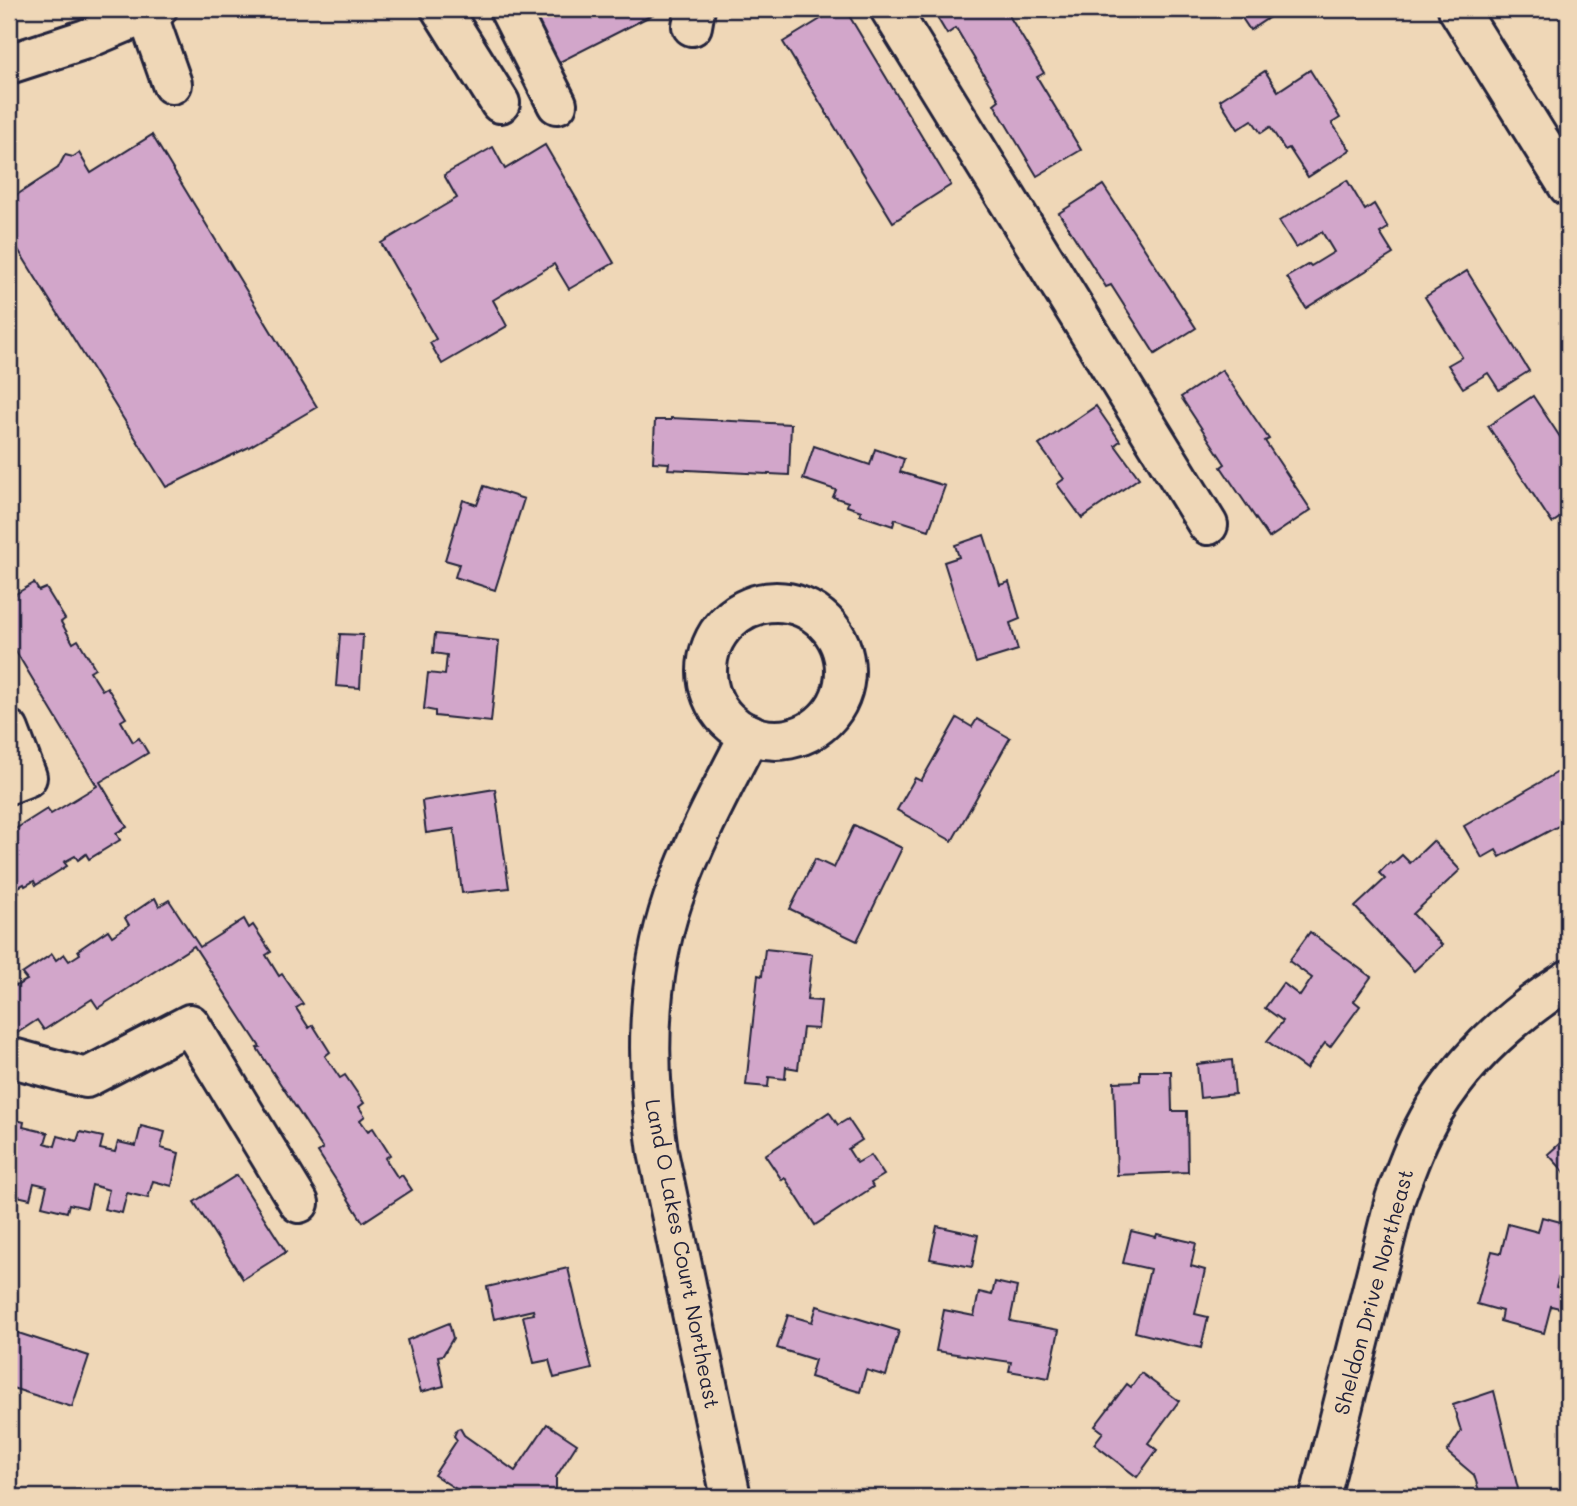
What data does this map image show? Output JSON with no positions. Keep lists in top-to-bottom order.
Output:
{
  "streets": {
    "street": ["Land O Lakes Court Northeast", "Sheldon Drive Northeast"]
  }
}
